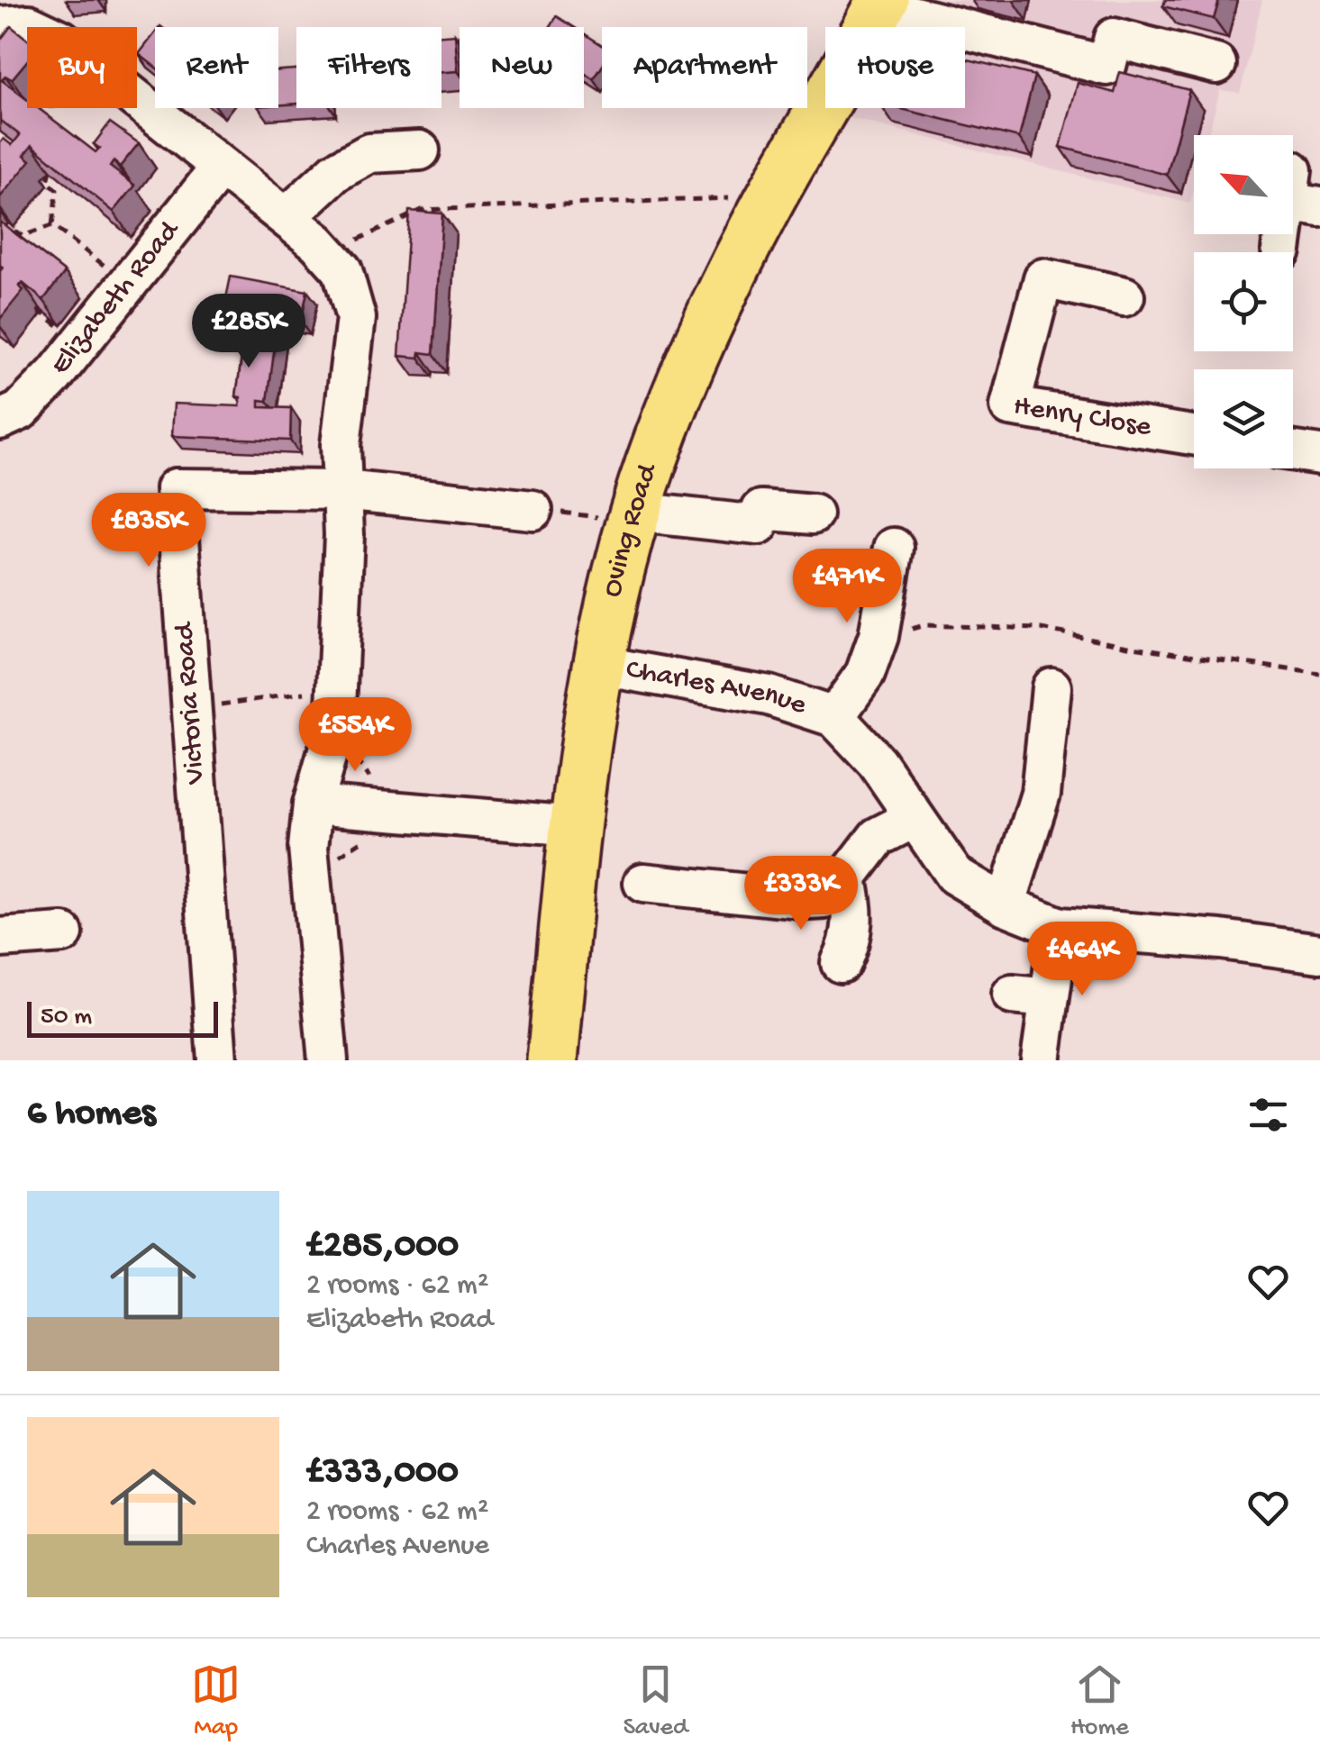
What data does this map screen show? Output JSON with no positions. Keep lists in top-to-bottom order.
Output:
{
  "streets": {
    "main road": ["Oving Road"],
    "street": [
      "Elizabeth Road",
      "Henry Close",
      "Charles Avenue",
      "Victoria Road"
    ]
  },
  "crossings": [
    ["Oving Road", "Charles Avenue"]
  ],
  "scale_bar": "50 m",
  "north": "top left",
  "page": {
    "chip": [
      "Buy",
      "Rent",
      "Filters",
      "New",
      "Apartment",
      "House"
    ],
    "price": [
      "£285K",
      "£835K",
      "£471K",
      "£554K",
      "£333K",
      "£464K"
    ],
    "scale": "50 m",
    "heading": "6 homes",
    "list": [
      {
        "name": "£285,000",
        "note": "2 rooms · 62 m² · Elizabeth Road"
      },
      {
        "name": "£333,000",
        "note": "2 rooms · 62 m² · Charles Avenue"
      }
    ],
    "tabs": ["Map", "Saved", "Home"]
  }
}
